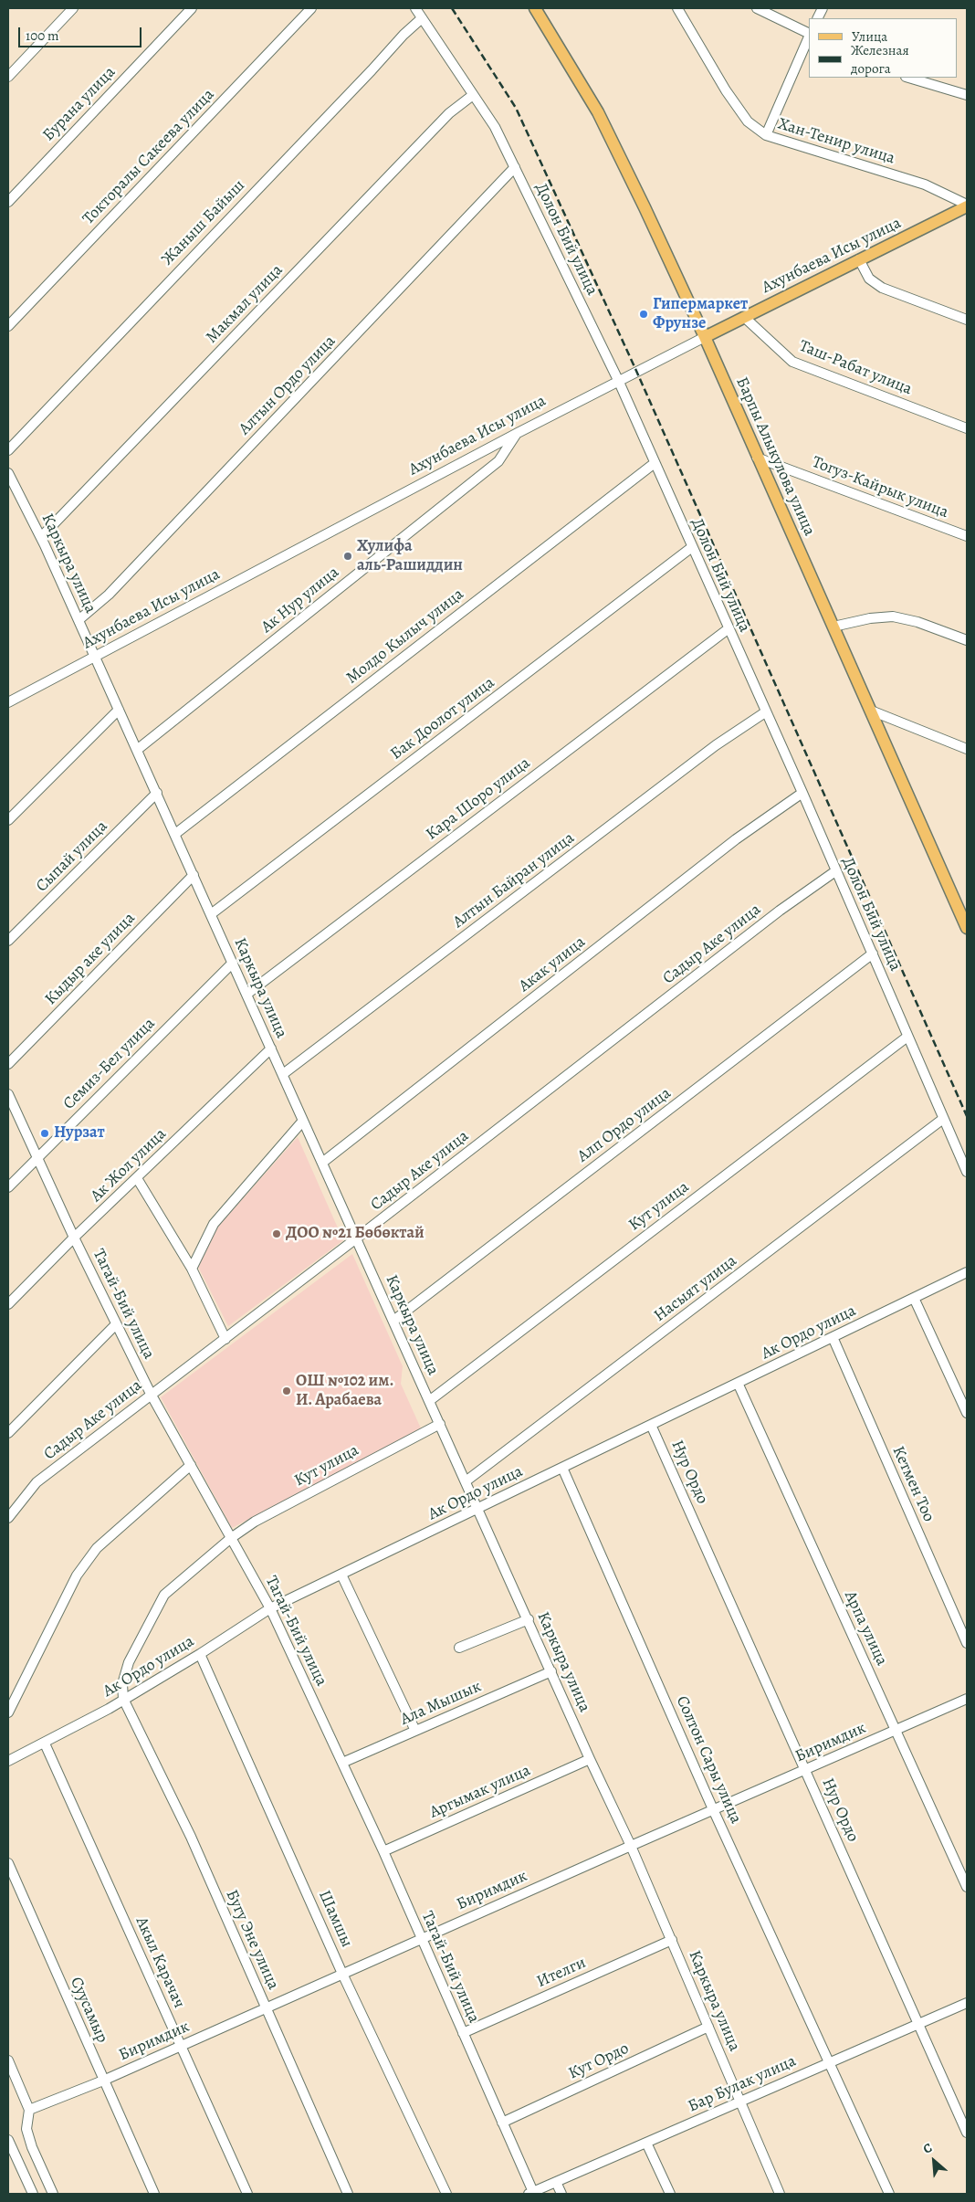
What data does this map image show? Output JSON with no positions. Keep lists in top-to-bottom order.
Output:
{
  "streets": {
    "main road": ["Ахунбаева Исы улица", "Барпы Алыкулова улица"],
    "street": [
      "Бурана улица",
      "Хан-Тенир улица",
      "Токторалы Сакеева улица",
      "Жаныш Байыш",
      "Долон Бий улица",
      "Макмал улица",
      "Таш-Рабат улица",
      "Алтын Ордо улица",
      "Тогуз-Кайрык улица",
      "Каркыра улица",
      "Ак Нур улица",
      "Молдо Кылыч улица",
      "Бак Доолот улица",
      "Кара Шоро улица",
      "Сыпай улица",
      "Алтын Байран улица",
      "Садыр Аке улица",
      "Кыдыр аке улица",
      "Акак улица",
      "Семиз-Бел улица",
      "Алп Ордо улица",
      "Ак Жол улица",
      "Кут улица",
      "Насыят улица",
      "Тагай-Бий улица",
      "Ак Ордо улица",
      "Нур Ордо",
      "Кетмен Тоо",
      "Арпа улица",
      "Ала Мышык",
      "Биримдик",
      "Солтон Сары улица",
      "Аргымак улица",
      "Шамшы",
      "Бугу Эне улица",
      "Акыл Карачач",
      "Ителги",
      "Суусамыр",
      "Кут Ордо",
      "Бар Булак улица"
    ]
  },
  "crossings": [
    ["Хан-Тенир улица", "Ахунбаева Исы улица"],
    ["Жаныш Байыш", "Долон Бий улица"],
    ["Долон Бий улица", "Ахунбаева Исы улица"],
    ["Долон Бий улица", "Макмал улица"],
    ["Долон Бий улица", "Алтын Ордо улица"],
    ["Долон Бий улица", "Молдо Кылыч улица"],
    ["Долон Бий улица", "Бак Доолот улица"],
    ["Долон Бий улица", "Кара Шоро улица"],
    ["Долон Бий улица", "Алтын Байран улица"],
    ["Долон Бий улица", "Садыр Аке улица"],
    ["Долон Бий улица", "Акак улица"],
    ["Долон Бий улица", "Алп Ордо улица"],
    ["Долон Бий улица", "Кут улица"],
    ["Долон Бий улица", "Насыят улица"],
    ["Ахунбаева Исы улица", "Таш-Рабат улица"],
    ["Ахунбаева Исы улица", "Барпы Алыкулова улица"],
    ["Ахунбаева Исы улица", "Каркыра улица"],
    ["Ахунбаева Исы улица", "Ак Нур улица"],
    ["Макмал улица", "Каркыра улица"],
    ["Алтын Ордо улица", "Каркыра улица"],
    ["Барпы Алыкулова улица", "Тогуз-Кайрык улица"],
    ["Каркыра улица", "Ак Нур улица"],
    ["Каркыра улица", "Молдо Кылыч улица"],
    ["Каркыра улица", "Бак Доолот улица"],
    ["Каркыра улица", "Кара Шоро улица"],
    ["Каркыра улица", "Сыпай улица"],
    ["Каркыра улица", "Алтын Байран улица"],
    ["Каркыра улица", "Садыр Аке улица"],
    ["Каркыра улица", "Кыдыр аке улица"],
    ["Каркыра улица", "Акак улица"],
    ["Каркыра улица", "Семиз-Бел улица"],
    ["Каркыра улица", "Алп Ордо улица"],
    ["Каркыра улица", "Ак Жол улица"],
    ["Каркыра улица", "Кут улица"],
    ["Каркыра улица", "Насыят улица"],
    ["Каркыра улица", "Ак Ордо улица"],
    ["Каркыра улица", "Ала Мышык"],
    ["Каркыра улица", "Биримдик"],
    ["Каркыра улица", "Аргымак улица"],
    ["Каркыра улица", "Ителги"],
    ["Каркыра улица", "Кут Ордо"],
    ["Каркыра улица", "Бар Булак улица"],
    ["Садыр Аке улица", "Тагай-Бий улица"],
    ["Семиз-Бел улица", "Тагай-Бий улица"],
    ["Ак Жол улица", "Тагай-Бий улица"],
    ["Кут улица", "Тагай-Бий улица"],
    ["Кут улица", "Ак Ордо улица"],
    ["Кут улица", "Бугу Эне улица"],
    ["Тагай-Бий улица", "Ак Ордо улица"],
    ["Тагай-Бий улица", "Ала Мышык"],
    ["Тагай-Бий улица", "Биримдик"],
    ["Тагай-Бий улица", "Аргымак улица"],
    ["Тагай-Бий улица", "Ителги"],
    ["Тагай-Бий улица", "Кут Ордо"],
    ["Тагай-Бий улица", "Бар Булак улица"],
    ["Ак Ордо улица", "Нур Ордо"],
    ["Ак Ордо улица", "Кетмен Тоо"],
    ["Ак Ордо улица", "Арпа улица"],
    ["Ак Ордо улица", "Солтон Сары улица"],
    ["Ак Ордо улица", "Шамшы"],
    ["Ак Ордо улица", "Бугу Эне улица"],
    ["Ак Ордо улица", "Акыл Карачач"],
    ["Нур Ордо", "Биримдик"],
    ["Нур Ордо", "Бар Булак улица"],
    ["Арпа улица", "Биримдик"],
    ["Биримдик", "Солтон Сары улица"],
    ["Биримдик", "Шамшы"],
    ["Биримдик", "Бугу Эне улица"],
    ["Биримдик", "Акыл Карачач"],
    ["Биримдик", "Суусамыр"],
    ["Солтон Сары улица", "Бар Булак улица"]
  ],
  "places": [
    "Гипермаркет Фрунзе",
    "Хулифа аль-Рашиддин",
    "Нурзат",
    "ДОО №21 Бөбөктай",
    "ОШ №102 им. И. Арабаева"
  ],
  "legend": ["Улица", "Железная дорога"],
  "scale_bar": "100 m",
  "north": "top left"
}
